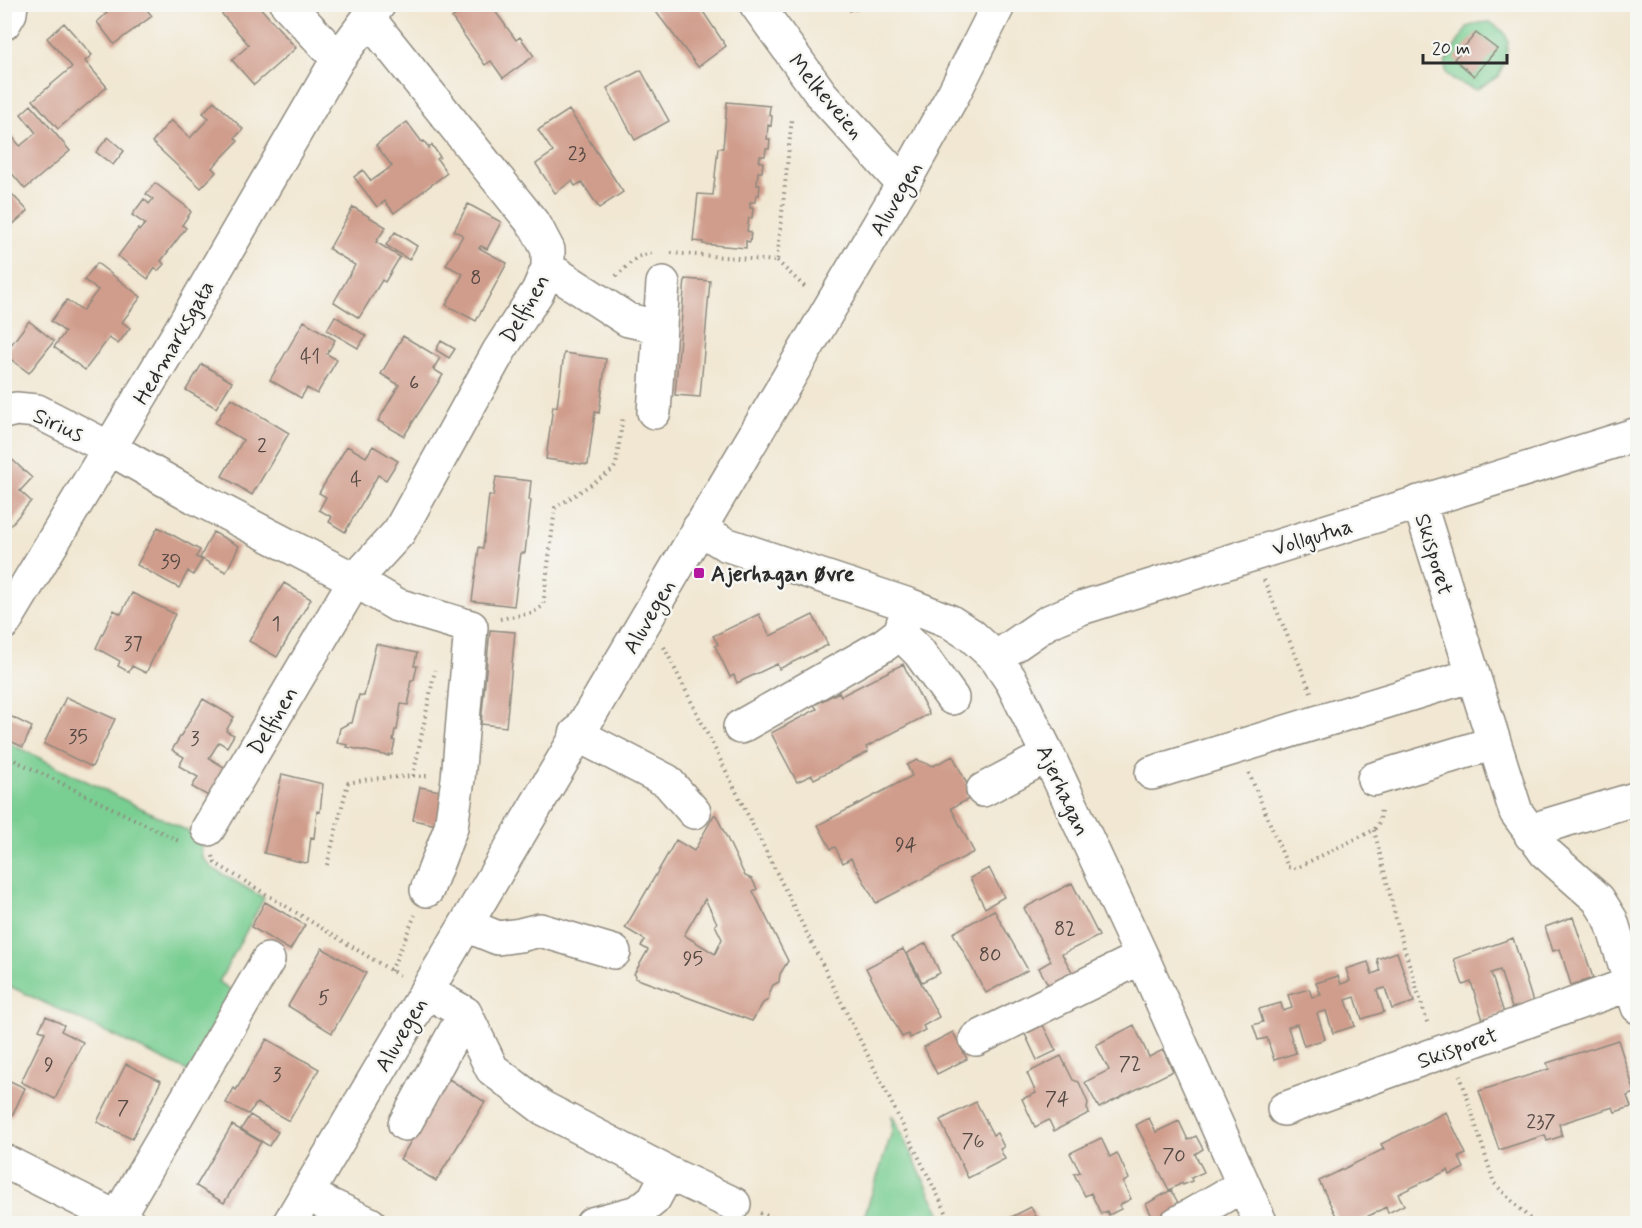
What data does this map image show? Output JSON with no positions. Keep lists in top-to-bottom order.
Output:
{
  "streets": {
    "street": [
      "Melkeveien",
      "Aluvegen",
      "Delfinen",
      "Hedmarksgata",
      "Sirius",
      "Vollgutua",
      "Skisporet",
      "Ajerhagan"
    ]
  },
  "crossings": [
    ["Melkeveien", "Aluvegen"],
    ["Aluvegen", "Ajerhagan"],
    ["Delfinen", "Hedmarksgata"],
    ["Hedmarksgata", "Sirius"],
    ["Vollgutua", "Skisporet"],
    ["Vollgutua", "Ajerhagan"]
  ],
  "places": {
    "transit": ["Ajerhagan øvre"]
  },
  "house_numbers": [
    "23",
    "8",
    "41",
    "6",
    "2",
    "4",
    "39",
    "1",
    "37",
    "35",
    "3",
    "94",
    "82",
    "80",
    "95",
    "5",
    "72",
    "9",
    "3",
    "74",
    "7",
    "237",
    "76",
    "70"
  ],
  "scale_bar": "20 m"
}
